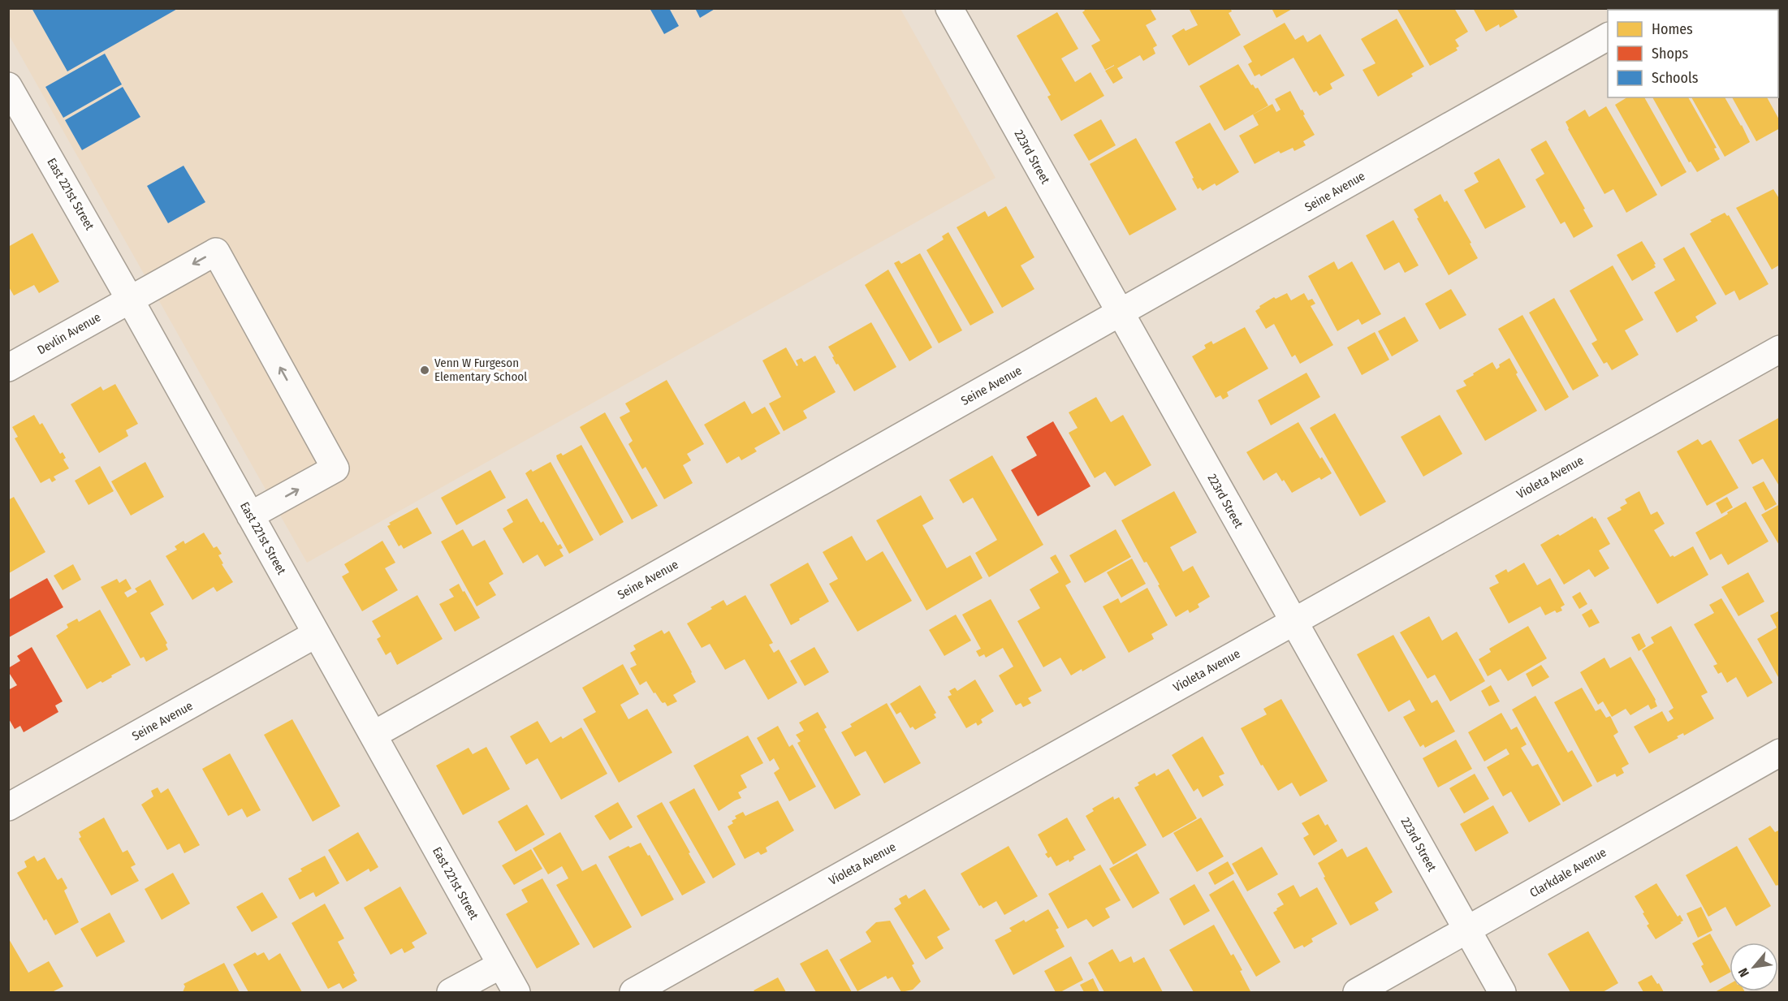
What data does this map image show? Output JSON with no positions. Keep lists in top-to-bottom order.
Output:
{
  "streets": {
    "street": [
      "223rd Street",
      "Seine Avenue",
      "East 221st Street",
      "Devlin Avenue",
      "Violeta Avenue",
      "Clarkdale Avenue"
    ]
  },
  "crossings": [
    ["223rd Street", "Seine Avenue"],
    ["223rd Street", "Violeta Avenue"],
    ["223rd Street", "Clarkdale Avenue"],
    ["Seine Avenue", "East 221st Street"],
    ["East 221st Street", "Devlin Avenue"]
  ],
  "places": ["Venn W Furgeson Elementary School"],
  "legend": ["Homes", "Shops", "Schools"],
  "north": "bottom left"
}
